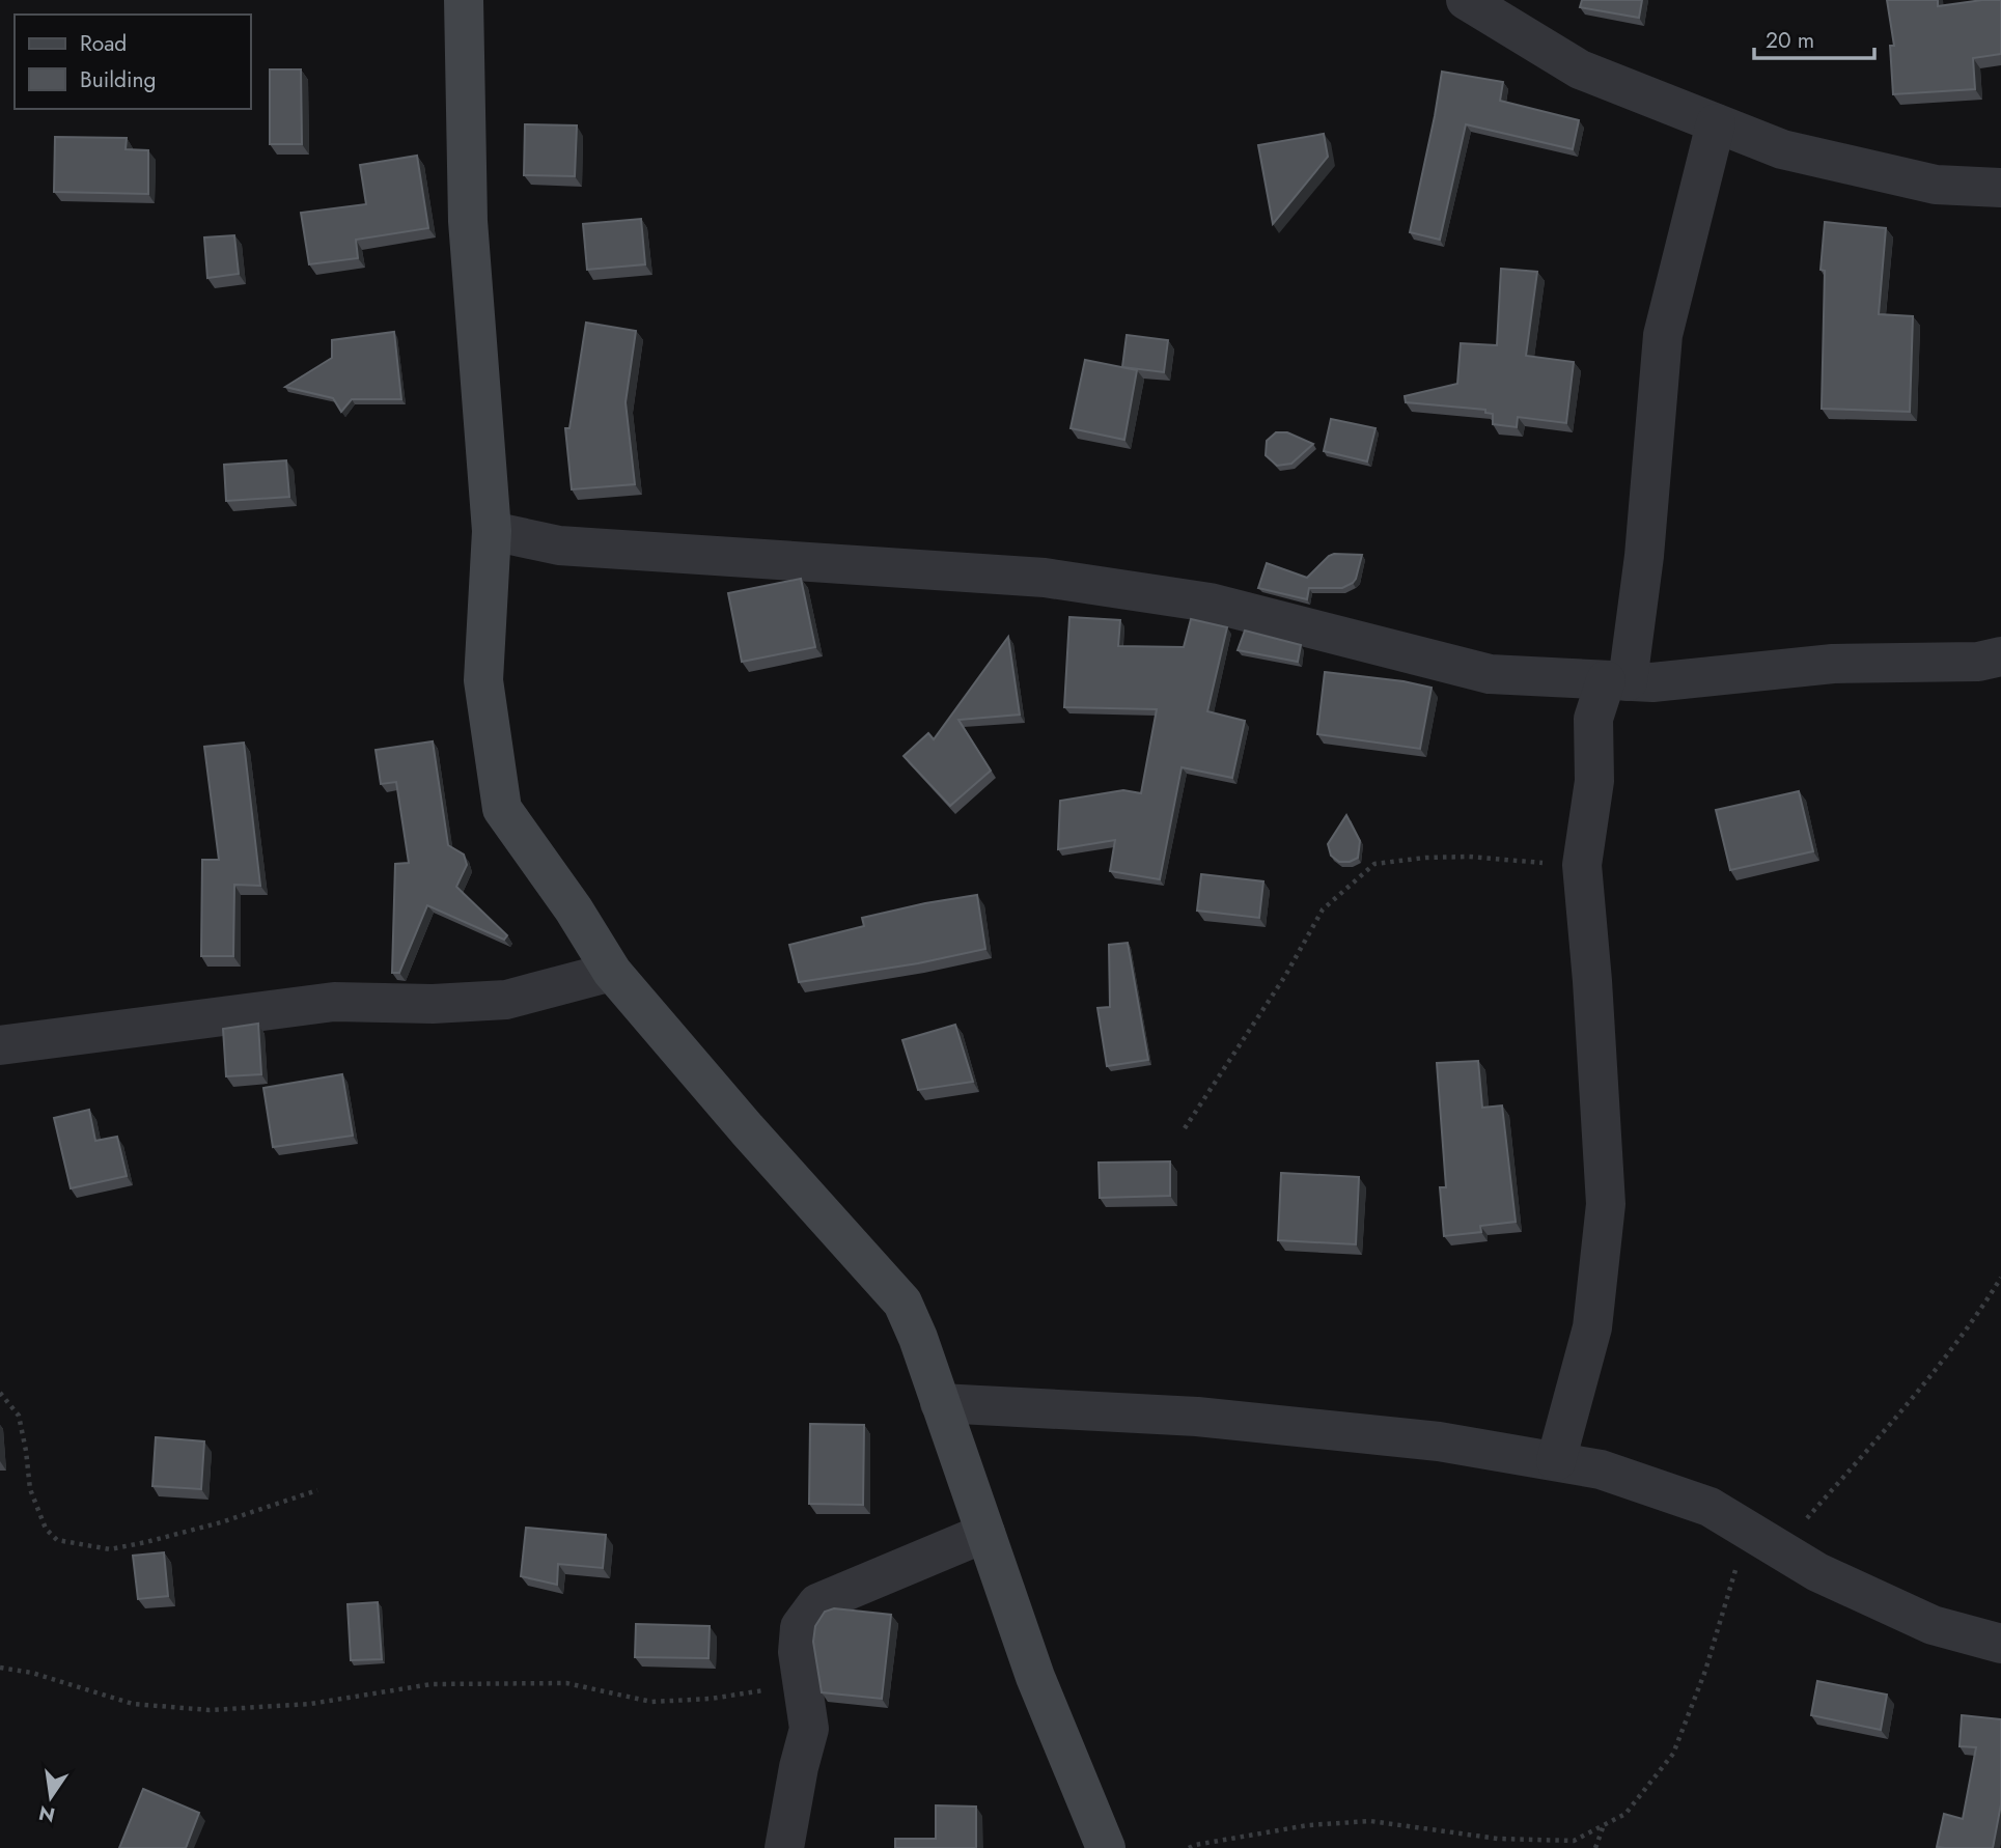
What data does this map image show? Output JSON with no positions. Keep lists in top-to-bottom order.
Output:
{
  "legend": ["Road", "Building"],
  "scale_bar": "20 m",
  "north": "bottom"
}
